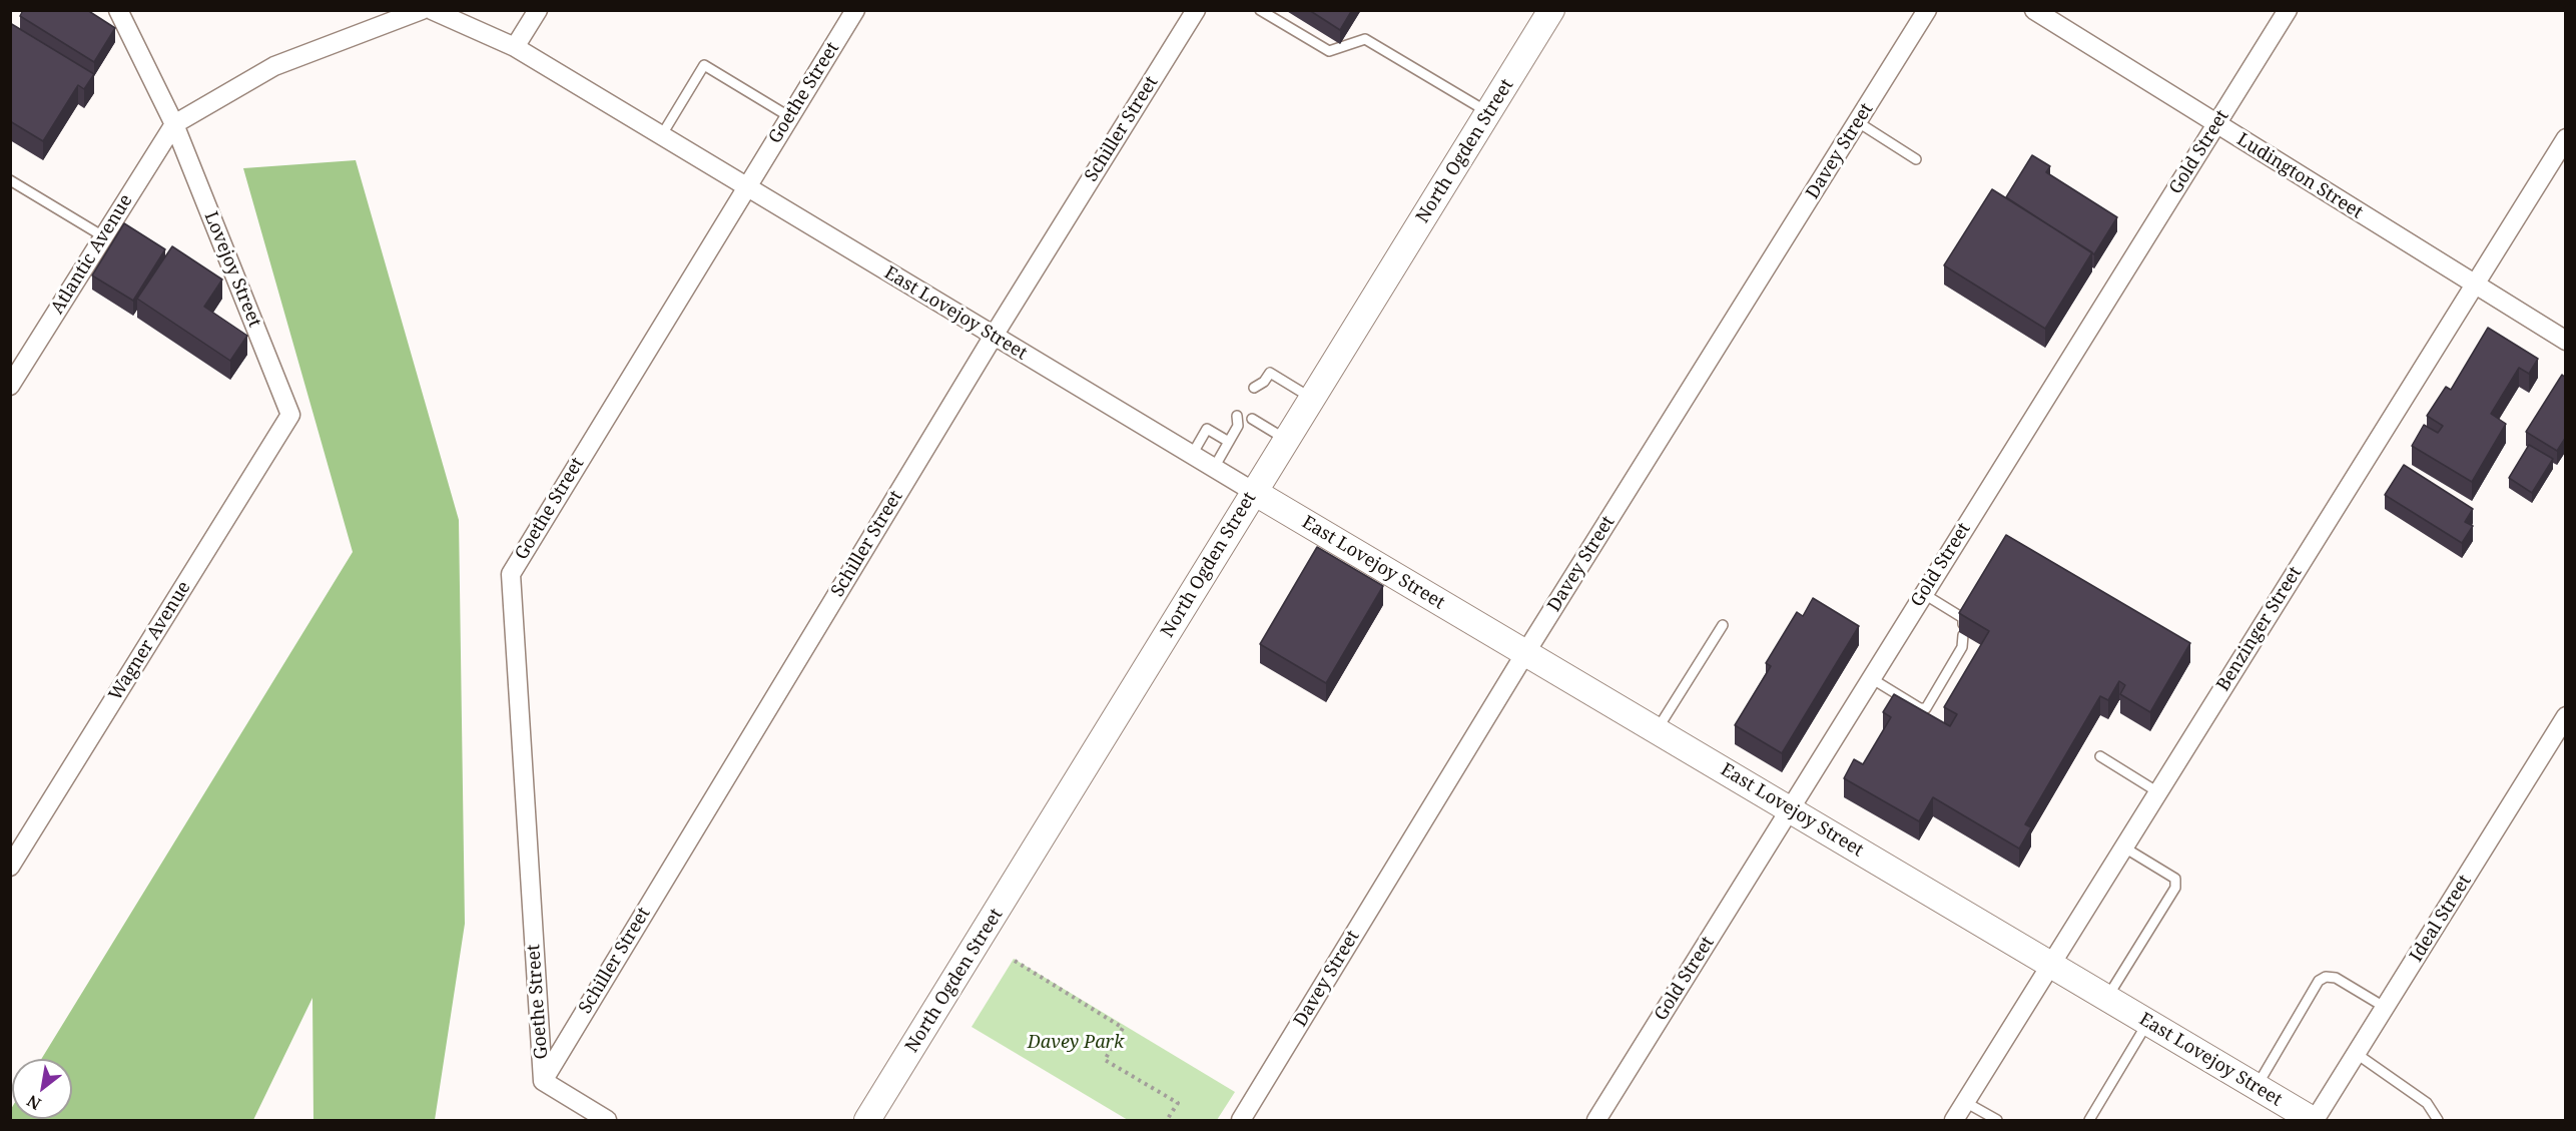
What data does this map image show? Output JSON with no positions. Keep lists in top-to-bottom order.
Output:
{
  "streets": {
    "street": [
      "Goethe Street",
      "Schiller Street",
      "North Ogden Street",
      "Davey Street",
      "Gold Street",
      "Ludington Street",
      "Atlantic Avenue",
      "Lovejoy Street",
      "East Lovejoy Street",
      "Benzinger Street",
      "Wagner Avenue",
      "Ideal Street"
    ]
  },
  "crossings": [
    ["Goethe Street", "Schiller Street"],
    ["Goethe Street", "East Lovejoy Street"],
    ["Schiller Street", "East Lovejoy Street"],
    ["North Ogden Street", "East Lovejoy Street"],
    ["Davey Street", "East Lovejoy Street"],
    ["Gold Street", "Ludington Street"],
    ["Gold Street", "East Lovejoy Street"],
    ["Ludington Street", "Benzinger Street"],
    ["Atlantic Avenue", "Lovejoy Street"],
    ["Lovejoy Street", "Wagner Avenue"],
    ["East Lovejoy Street", "Benzinger Street"],
    ["East Lovejoy Street", "Ideal Street"]
  ],
  "parks": ["Davey Park"],
  "north": "bottom left"
}
